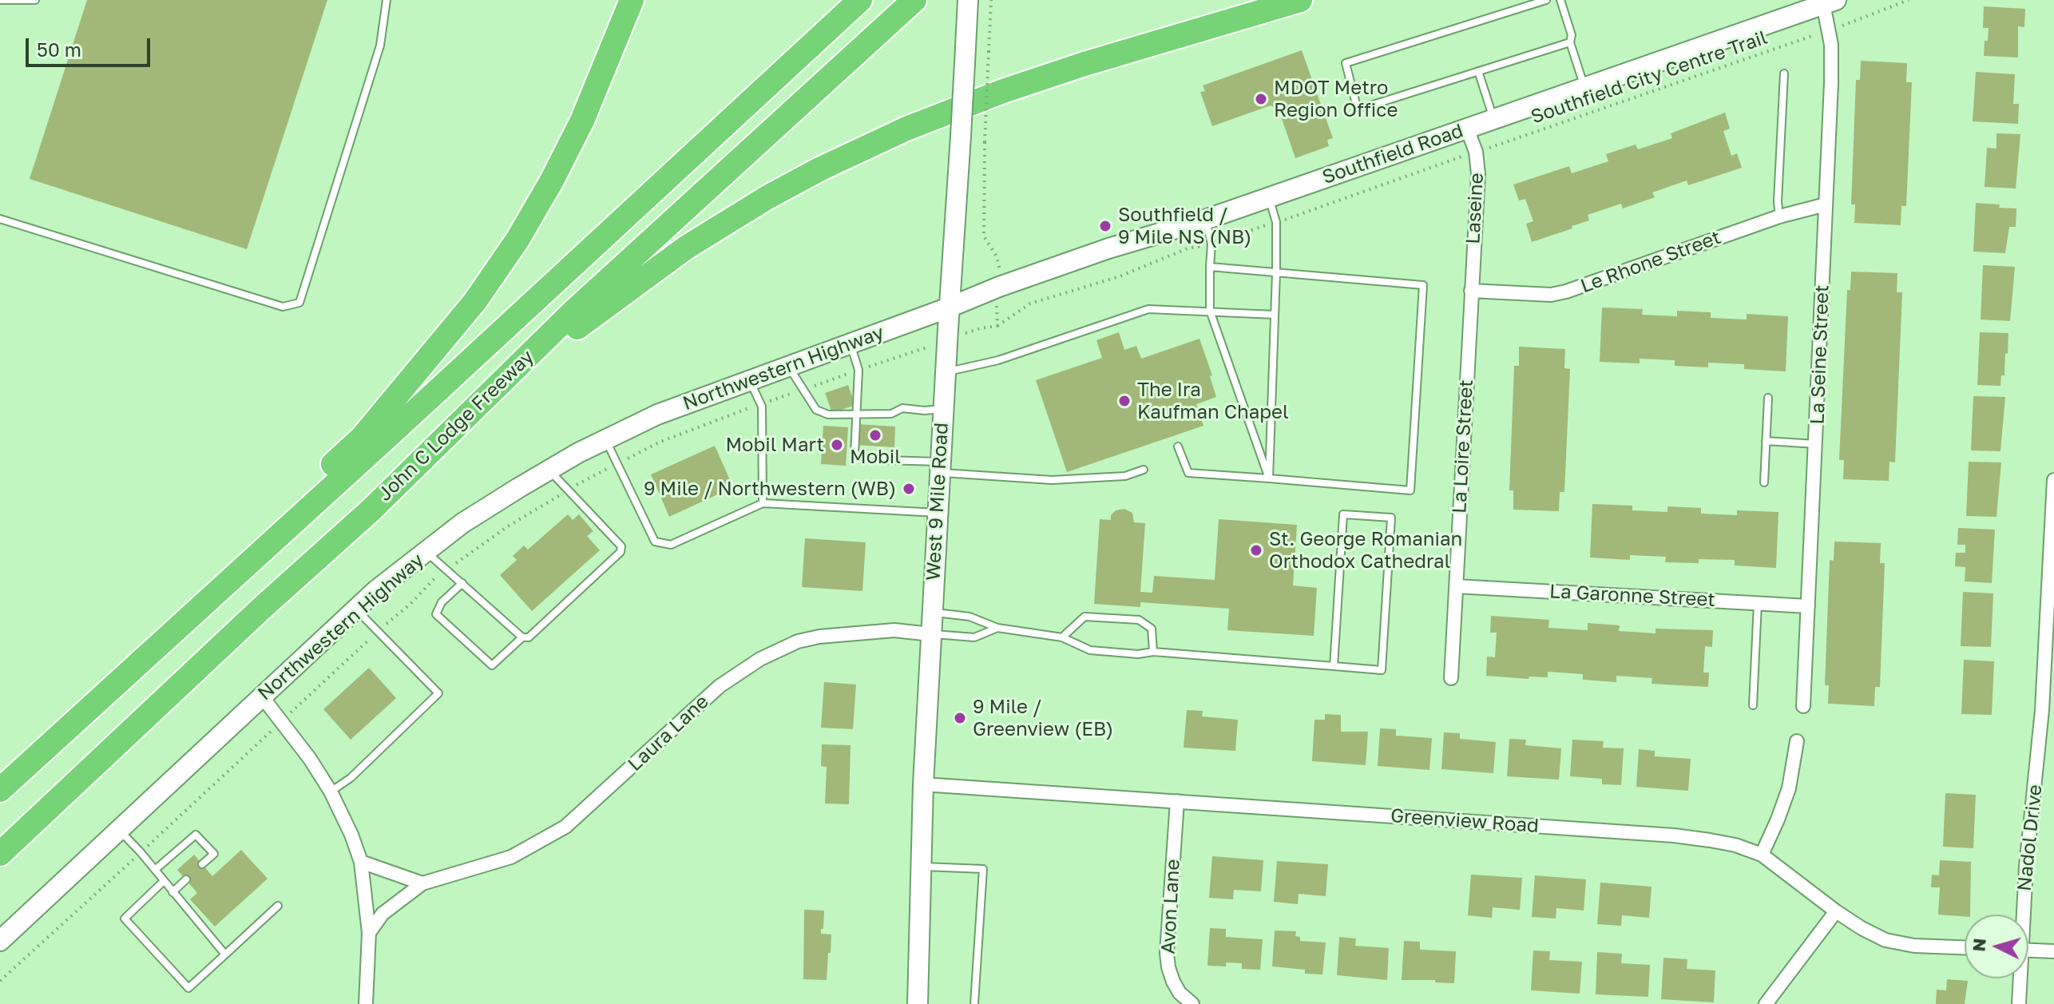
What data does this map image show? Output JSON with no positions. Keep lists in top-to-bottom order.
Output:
{
  "streets": {
    "highway": ["John C Lodge Freeway"],
    "main road": ["Southfield Road", "Northwestern Highway", "West 9 Mile Road"],
    "street": [
      "Laseine",
      "Le Rhone Street",
      "La Seine Street",
      "La Loire Street",
      "La Garonne Street",
      "Laura Lane",
      "Greenview Road",
      "Nadol Drive",
      "Avon Lane"
    ],
    "path": ["Southfield City Centre Trail"]
  },
  "crossings": [
    ["Southfield Road", "Laseine"],
    ["Southfield Road", "La Seine Street"],
    ["Southfield Road", "Northwestern Highway"],
    ["Southfield Road", "West 9 Mile Road"],
    ["Laseine", "Le Rhone Street"],
    ["Laseine", "La Loire Street"],
    ["Le Rhone Street", "La Seine Street"],
    ["Le Rhone Street", "La Loire Street"],
    ["La Seine Street", "La Garonne Street"],
    ["Northwestern Highway", "West 9 Mile Road"],
    ["La Loire Street", "La Garonne Street"],
    ["West 9 Mile Road", "Laura Lane"],
    ["West 9 Mile Road", "Greenview Road"],
    ["Greenview Road", "Avon Lane"]
  ],
  "places": [
    "MDOT Metro Region Office",
    "Southfield / 9 Mile NS (NB)",
    "The Ira Kaufman Chapel",
    "Mobil",
    "Mobil Mart",
    "9 Mile / Northwestern (WB)",
    "St. George Romanian Orthodox Cathedral",
    "9 Mile / Greenview (EB)"
  ],
  "scale_bar": "50 m",
  "north": "left"
}
